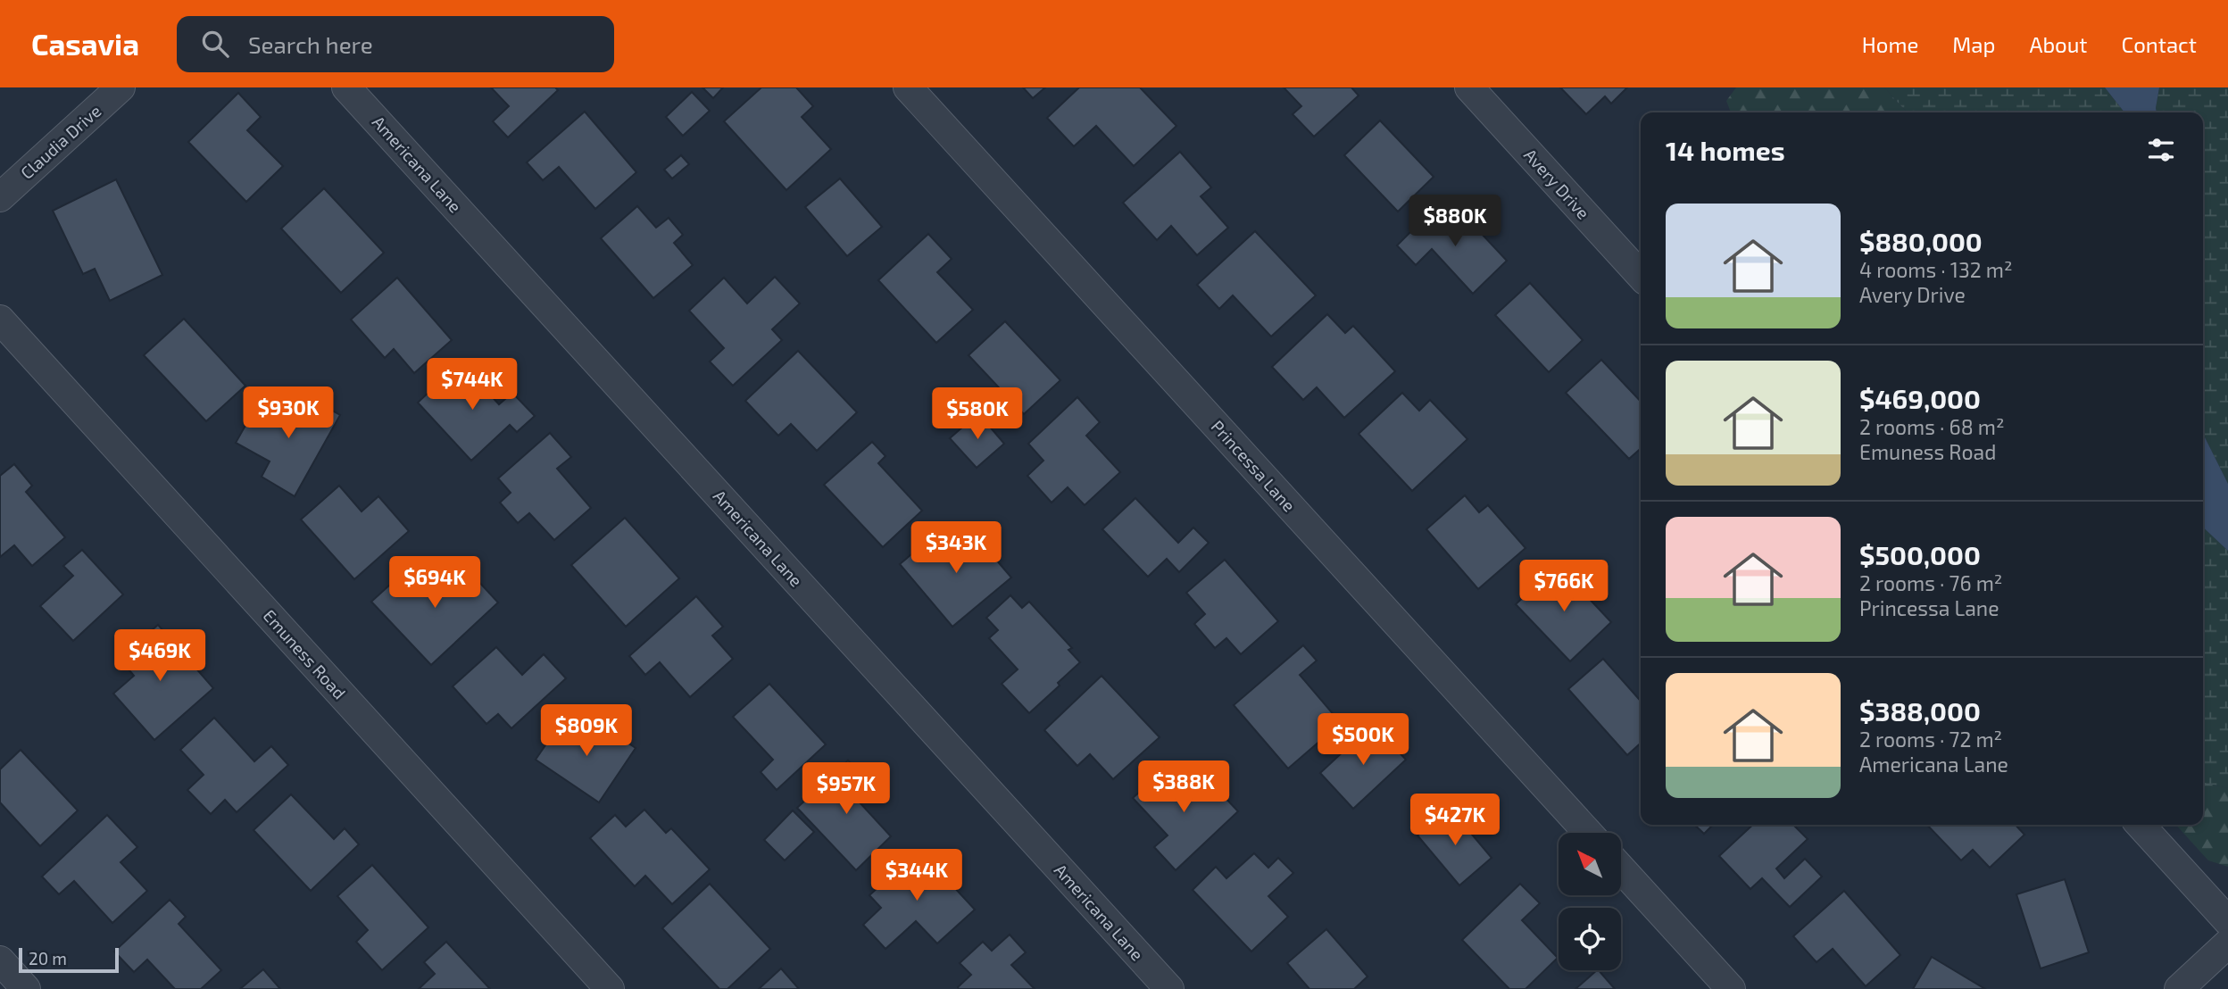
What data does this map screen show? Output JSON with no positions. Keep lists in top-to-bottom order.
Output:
{
  "streets": {
    "street": [
      "Claudia Drive",
      "Americana Lane",
      "Avery Drive",
      "Princessa Lane",
      "Emuness Road"
    ]
  },
  "scale_bar": "20 m",
  "north": "top left",
  "page": {
    "header": "Casavia",
    "search": "Search here",
    "nav": [
      "Home",
      "Map",
      "About",
      "Contact"
    ],
    "heading": "14 homes",
    "list": [
      {
        "name": "$880,000",
        "note": "4 rooms · 132 m² · Avery Drive"
      },
      {
        "name": "$469,000",
        "note": "2 rooms · 68 m² · Emuness Road"
      },
      {
        "name": "$500,000",
        "note": "2 rooms · 76 m² · Princessa Lane"
      },
      {
        "name": "$388,000",
        "note": "2 rooms · 72 m² · Americana Lane"
      }
    ],
    "price": [
      "$880K",
      "$744K",
      "$930K",
      "$580K",
      "$343K",
      "$694K",
      "$766K",
      "$469K",
      "$809K",
      "$500K",
      "$388K",
      "$957K",
      "$427K",
      "$344K"
    ],
    "scale": "20 m"
  }
}
